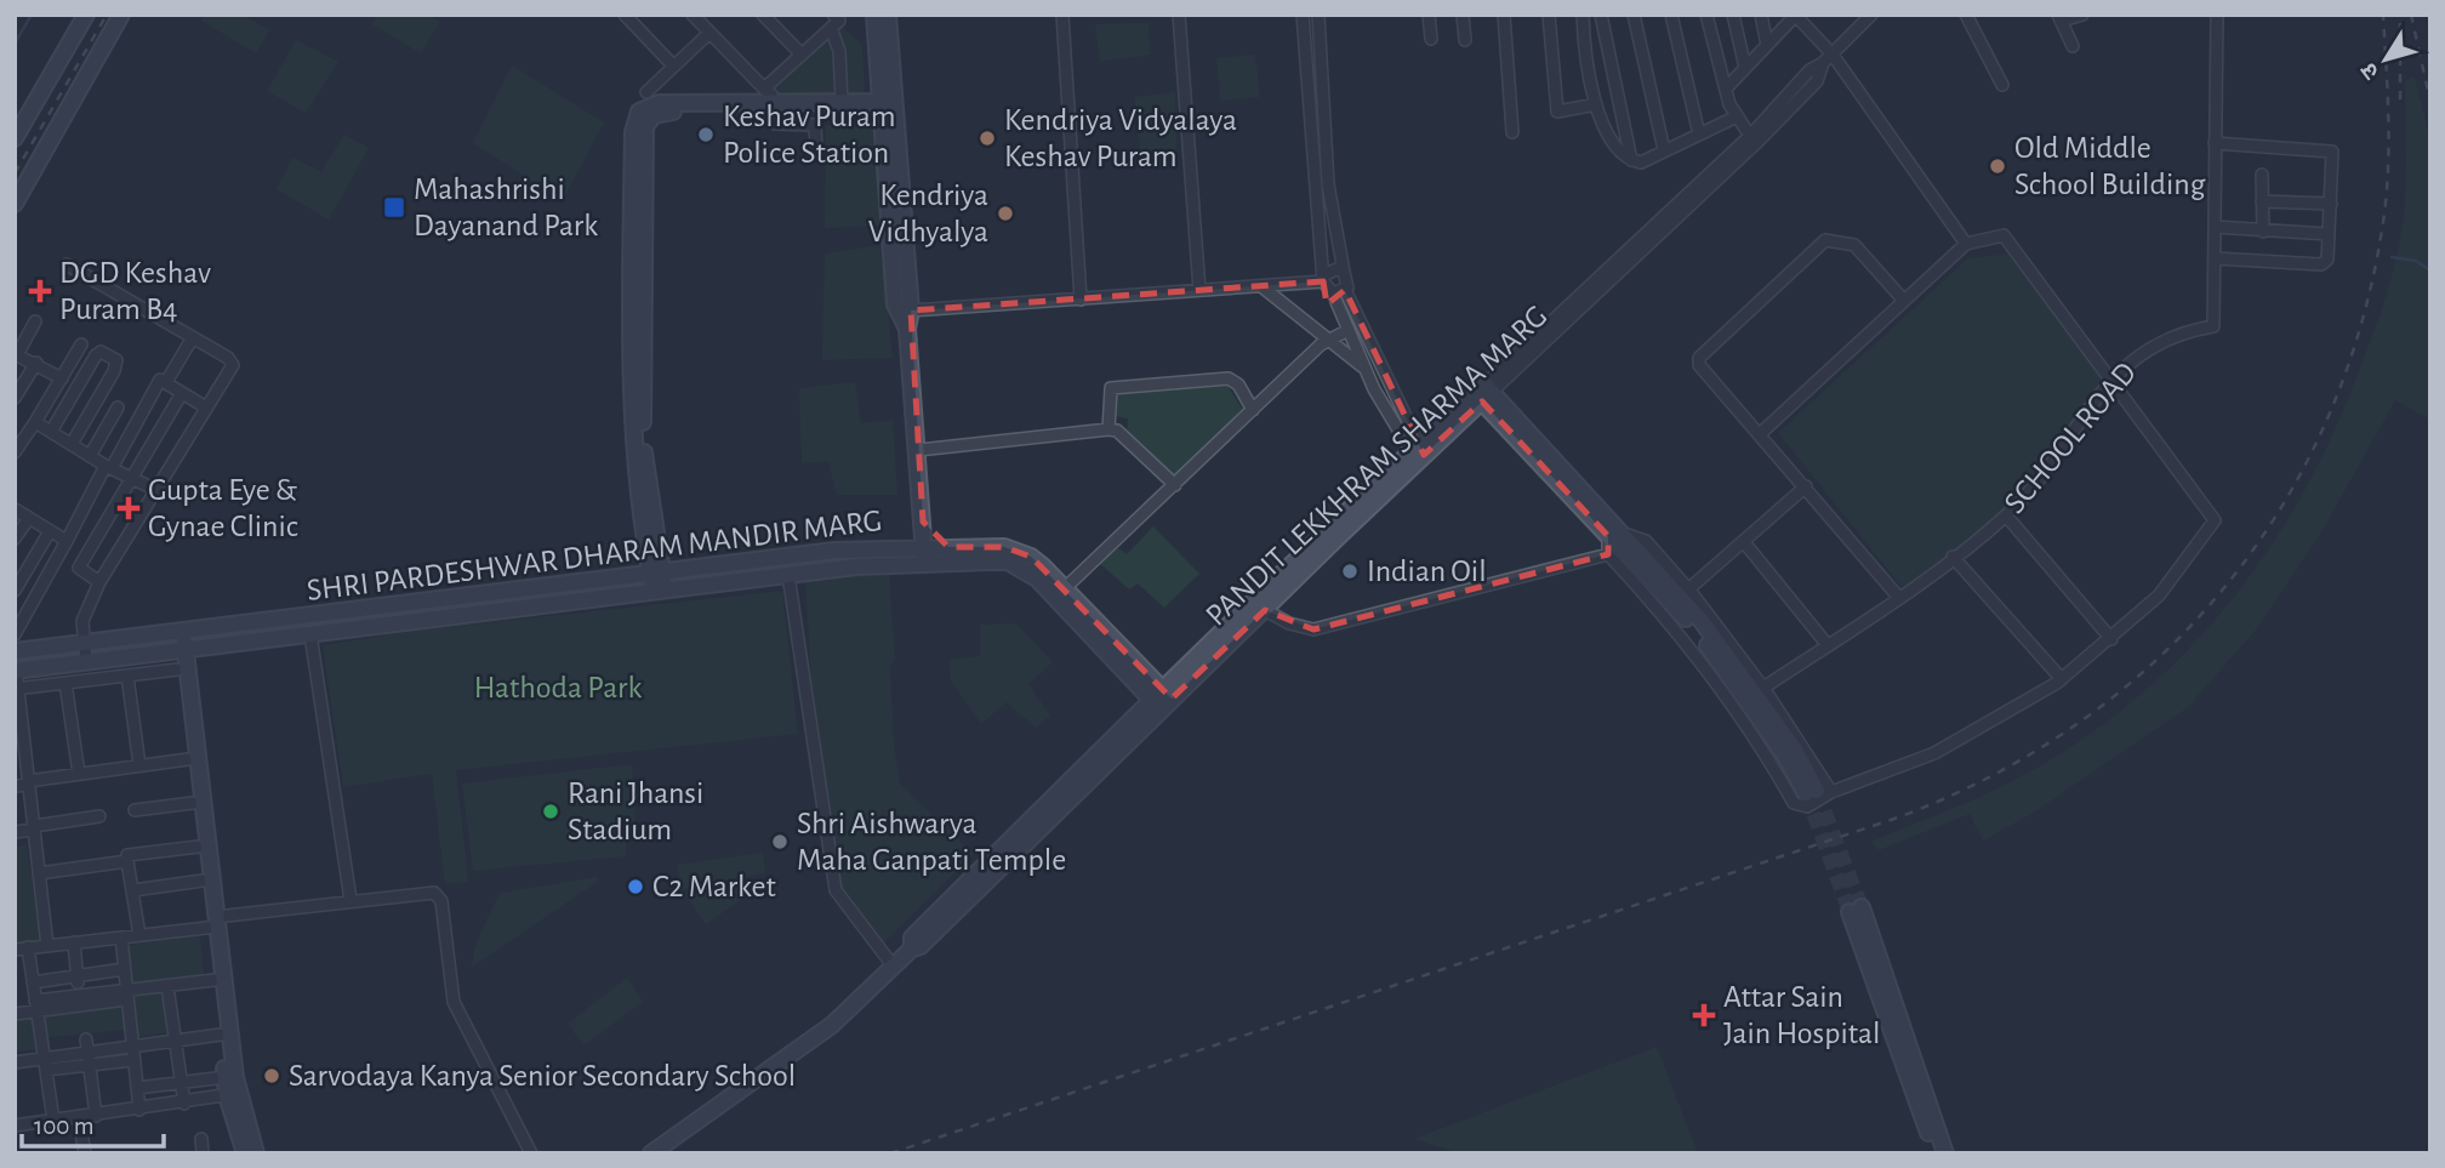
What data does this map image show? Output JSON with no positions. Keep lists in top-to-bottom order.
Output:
{
  "streets": {
    "main road": ["PANDIT LEKKHRAM SHARMA MARG", "SHRI PARDESHWAR DHARAM MANDIR MARG"],
    "street": ["SCHOOL ROAD"]
  },
  "crossings": [
    ["PANDIT LEKKHRAM SHARMA MARG", "SHRI PARDESHWAR DHARAM MANDIR MARG"]
  ],
  "parks": ["Hathoda Park"],
  "places": {
    "other": [
      "Keshav Puram Police Station",
      "Kendriya Vidyalaya Keshav Puram",
      "Old Middle School Building",
      "Kendriya Vidhyalya",
      "Indian Oil",
      "Rani Jhansi Stadium",
      "Shri Aishwarya Maha Ganpati Temple",
      "C2 Market",
      "Sarvodaya Kanya Senior Secondary School"
    ],
    "transit": ["Mahashrishi Dayanand Park"],
    "health": ["DGD Keshav Puram B4", "Gupta Eye & Gynae Clinic", "Attar Sain Jain Hospital"]
  },
  "scale_bar": "100 m",
  "north": "bottom left"
}
